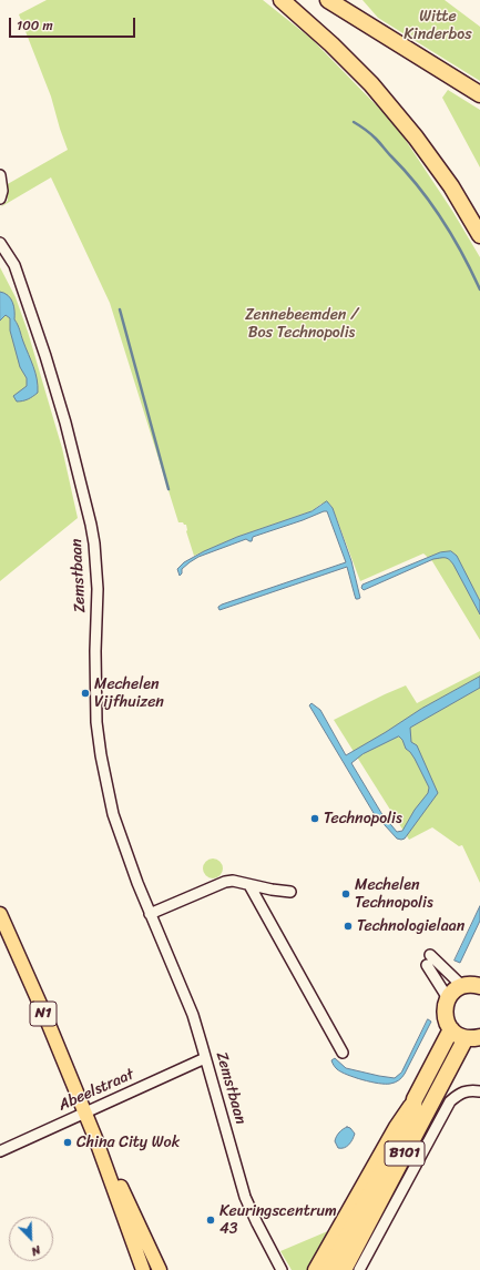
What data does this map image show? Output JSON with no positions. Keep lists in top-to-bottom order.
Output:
{
  "streets": {
    "highway": ["B101"],
    "main road": ["N1"],
    "street": ["Zemstbaan", "Abeelstraat"]
  },
  "crossings": [
    ["Zemstbaan", "Abeelstraat"],
    ["N1", "Abeelstraat"]
  ],
  "parks": ["Witte Kinderbos", "Zennebeemden / Bos Technopolis"],
  "places": [
    "Mechelen Vijfhuizen",
    "Technopolis",
    "Mechelen Technopolis",
    "Technologielaan",
    "China City Wok",
    "Keuringscentrum 43"
  ],
  "scale_bar": "100 m",
  "north": "bottom right"
}
